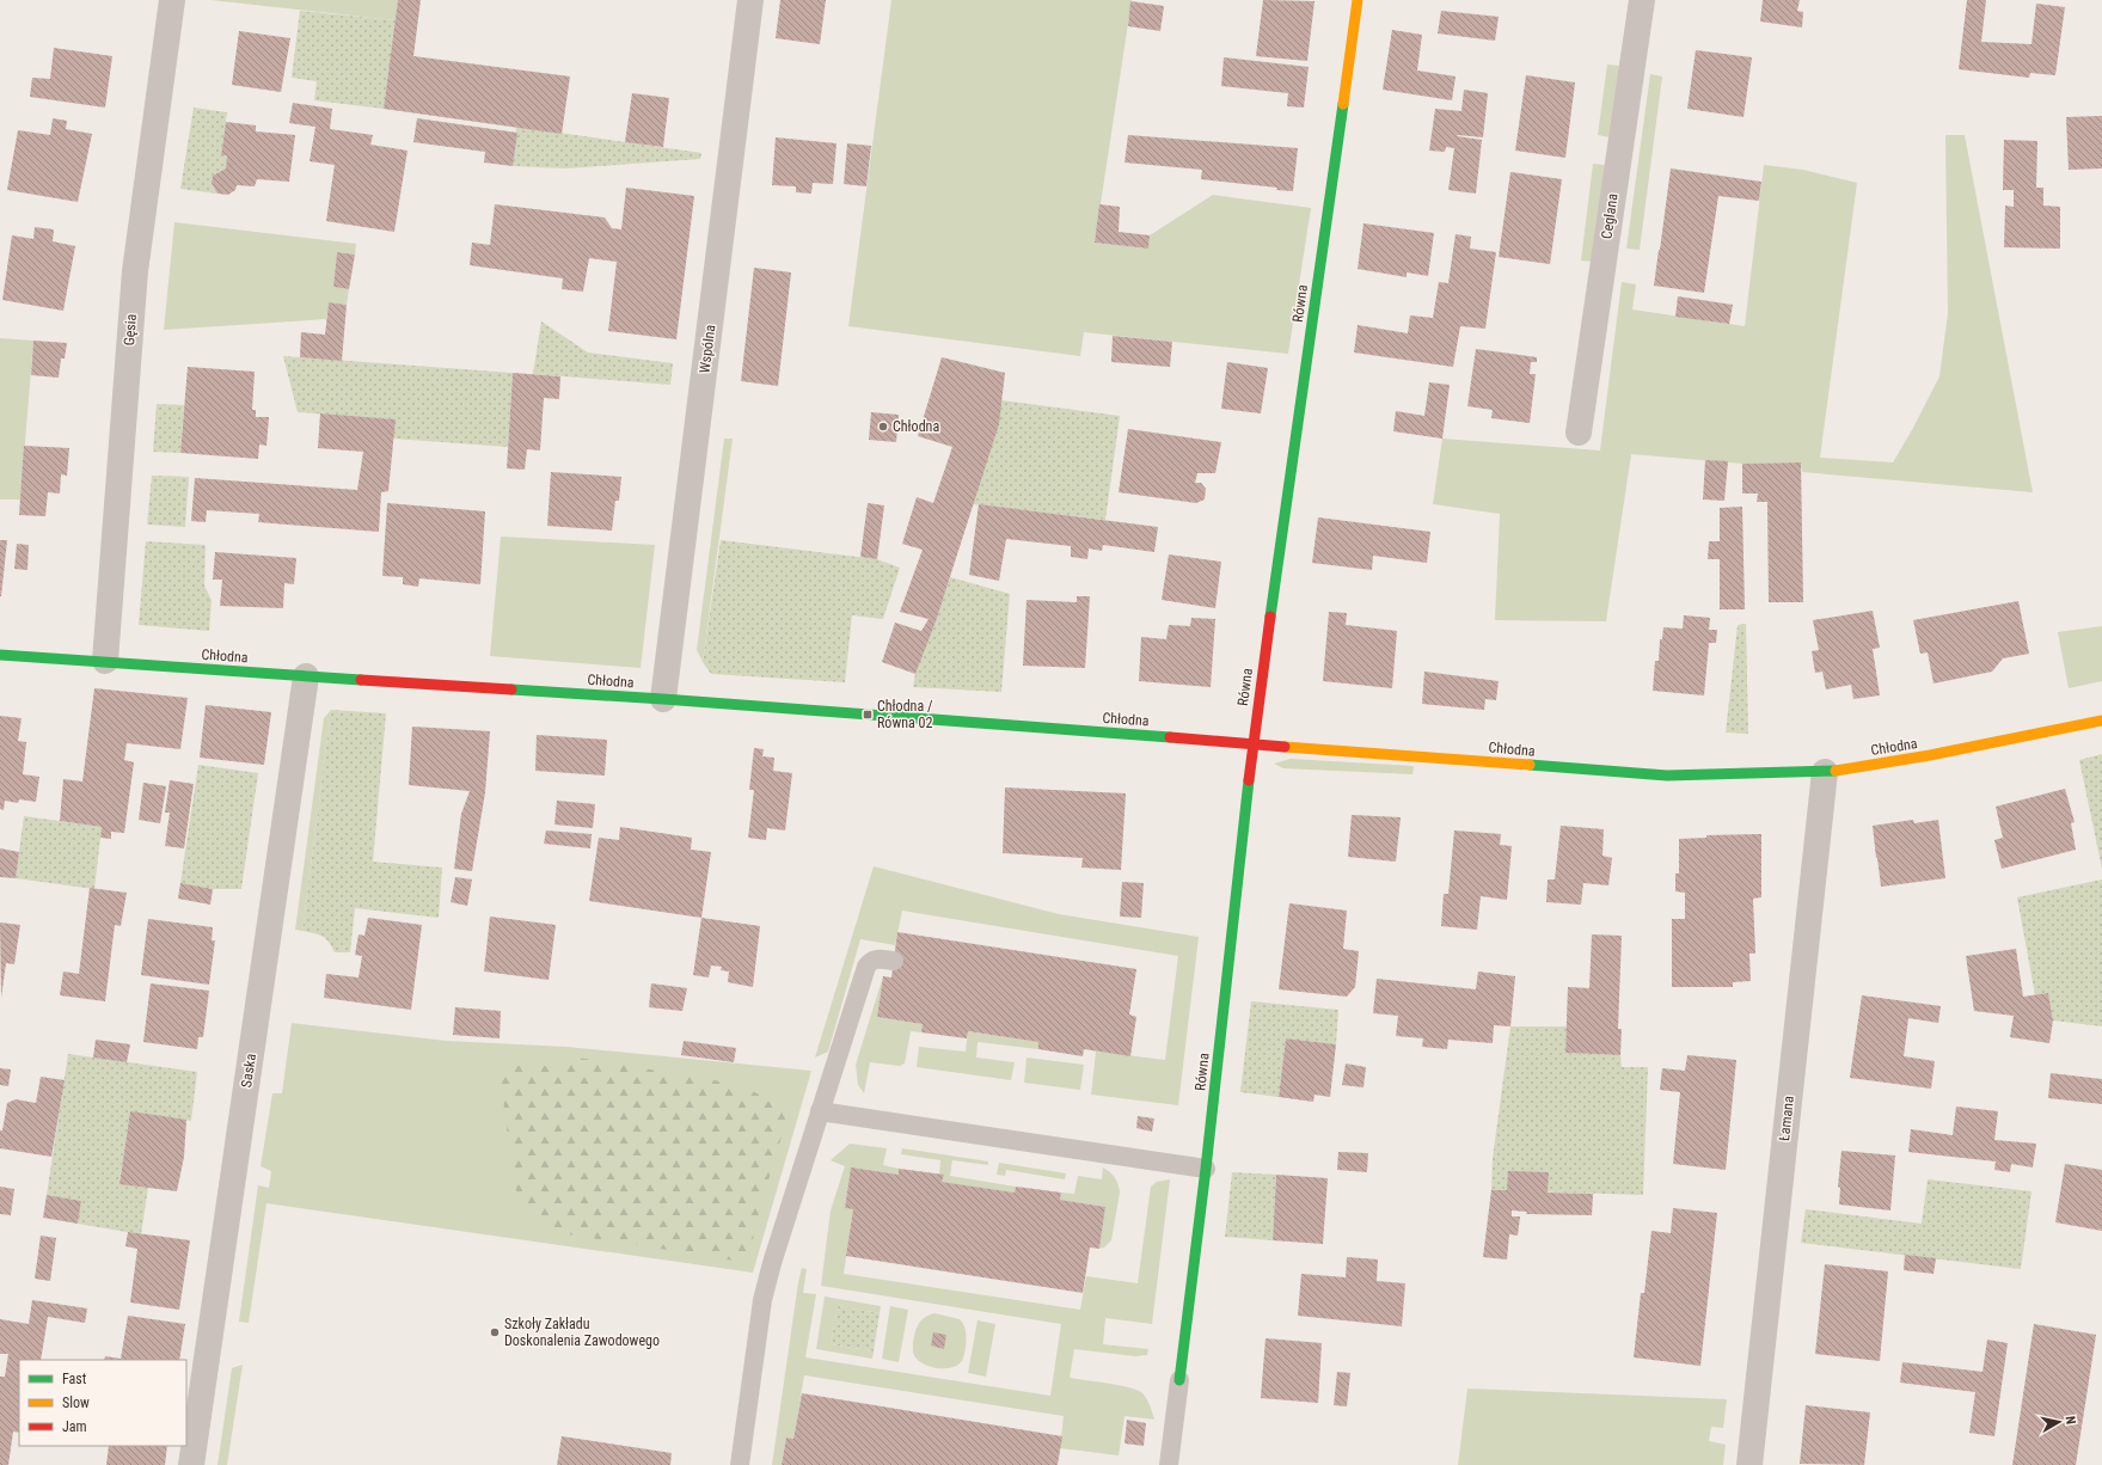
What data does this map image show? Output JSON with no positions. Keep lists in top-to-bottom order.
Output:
{
  "streets": {
    "street": [
      "Ceglana",
      "Równa",
      "Gęsia",
      "Wspólna",
      "Chłodna",
      "Saska",
      "Łamana"
    ]
  },
  "crossings": [
    ["Równa", "Chłodna"],
    ["Gęsia", "Chłodna"],
    ["Wspólna", "Chłodna"],
    ["Chłodna", "Saska"],
    ["Chłodna", "Łamana"]
  ],
  "places": {
    "other": ["Chłodna", "Szkoły Zakładu Doskonalenia Zawodowego"],
    "transit": ["Chłodna / Równa 02"]
  },
  "legend": ["Fast", "Slow", "Jam"],
  "north": "right"
}
